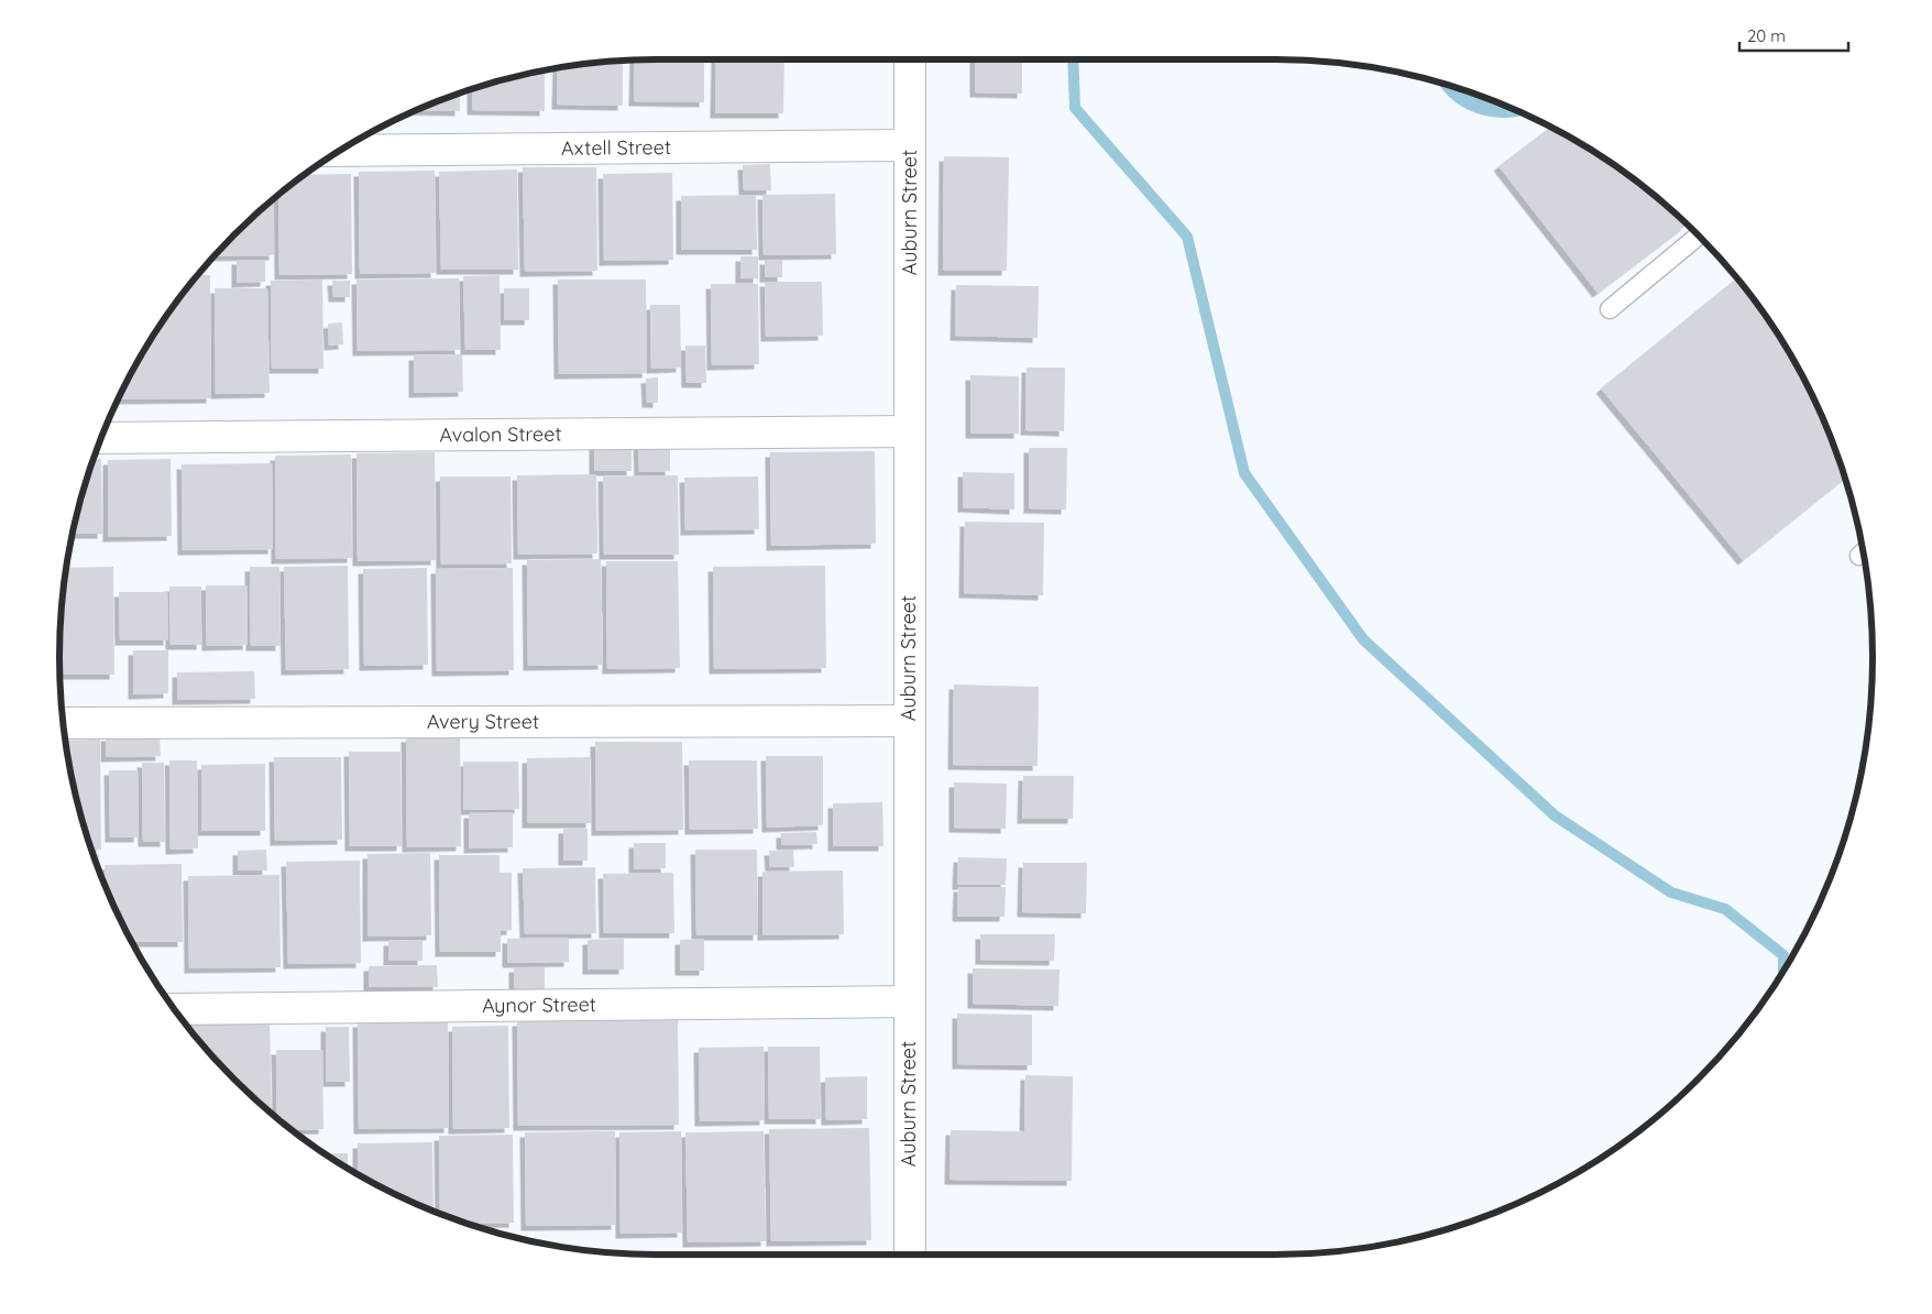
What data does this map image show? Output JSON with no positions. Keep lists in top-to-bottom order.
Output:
{
  "streets": {
    "street": [
      "Axtell Street",
      "Auburn Street",
      "Avalon Street",
      "Avery Street",
      "Aynor Street"
    ]
  },
  "crossings": [
    ["Axtell Street", "Auburn Street"],
    ["Auburn Street", "Avalon Street"],
    ["Auburn Street", "Avery Street"],
    ["Auburn Street", "Aynor Street"]
  ],
  "scale_bar": "20 m"
}
